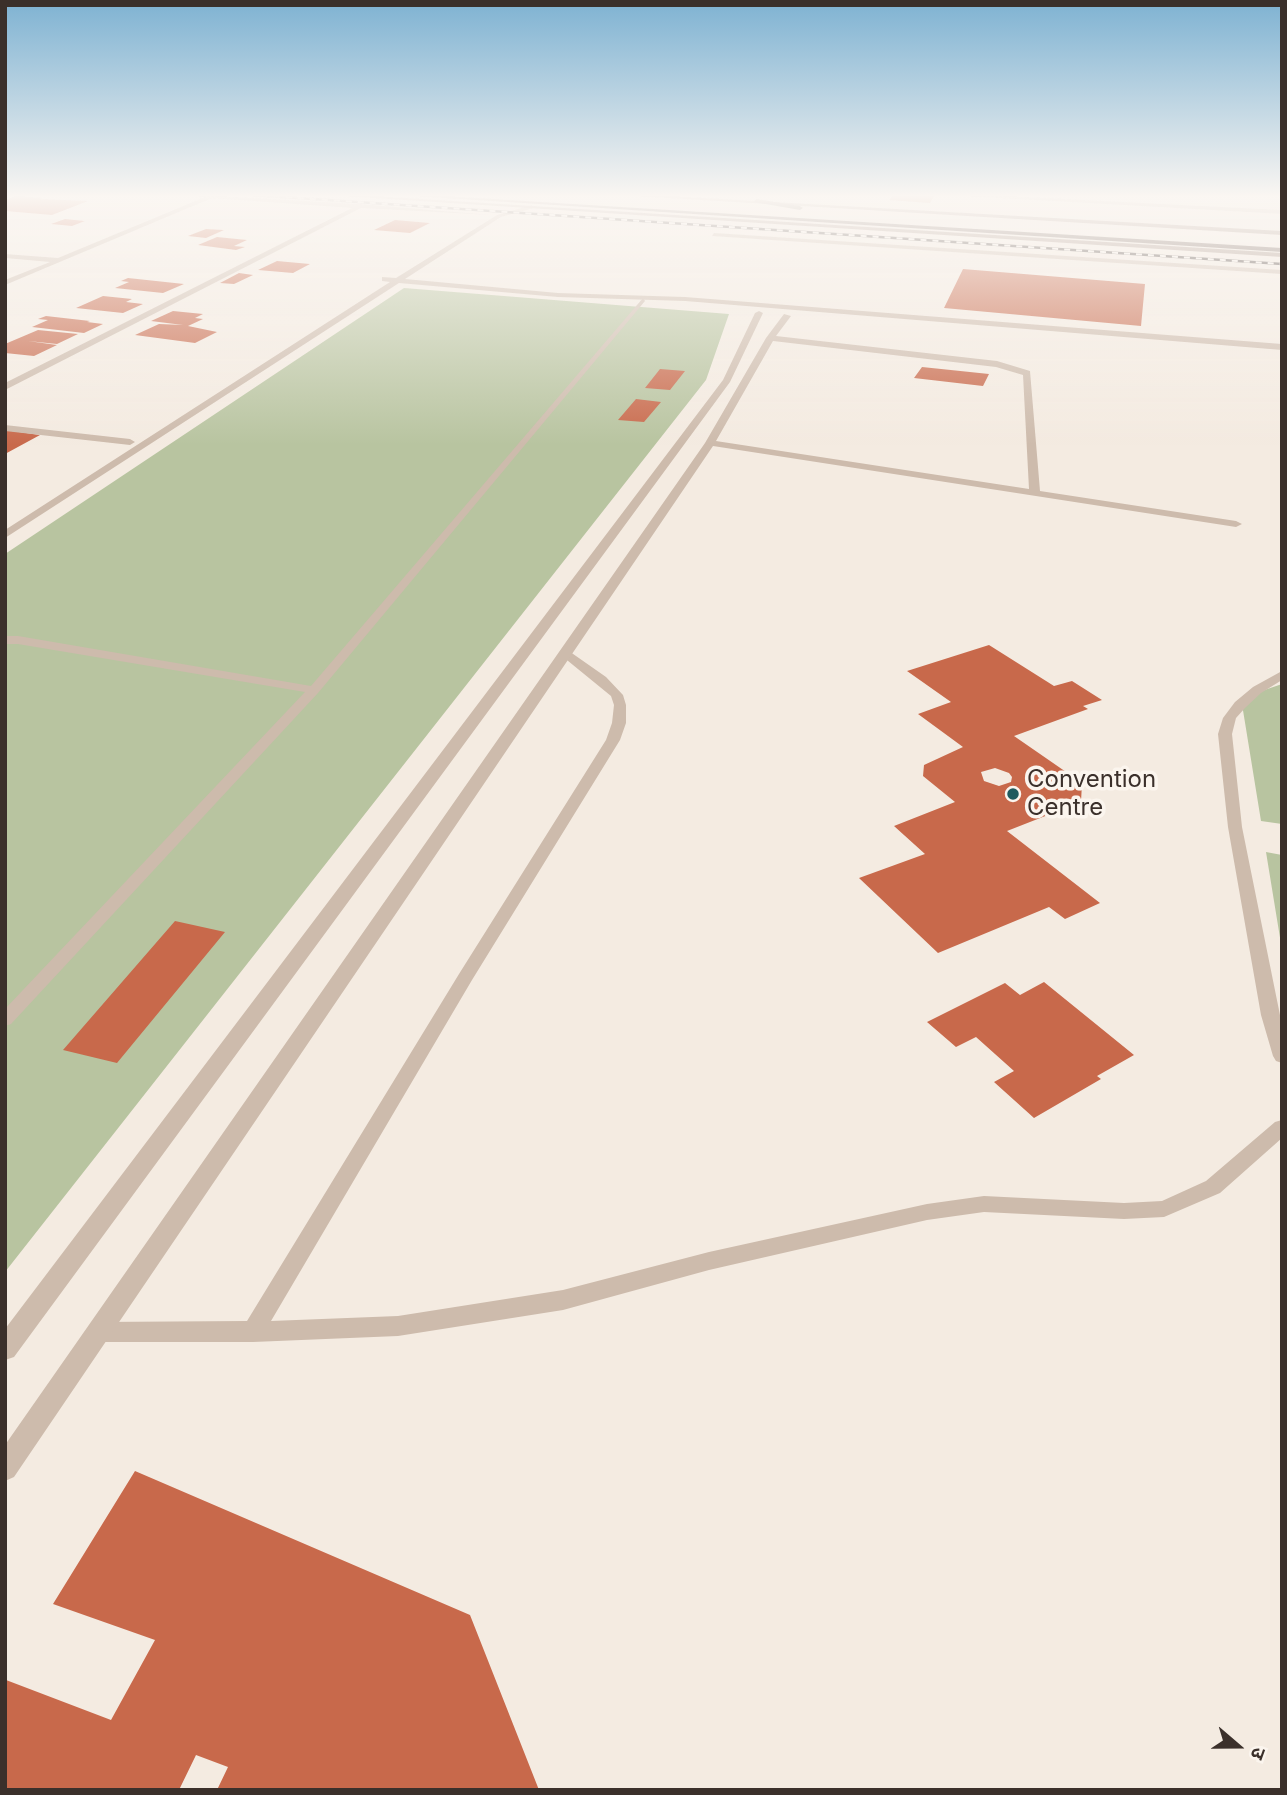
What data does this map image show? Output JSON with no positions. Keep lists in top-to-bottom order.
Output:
{
  "places": ["Convention Centre"],
  "north": "right"
}
